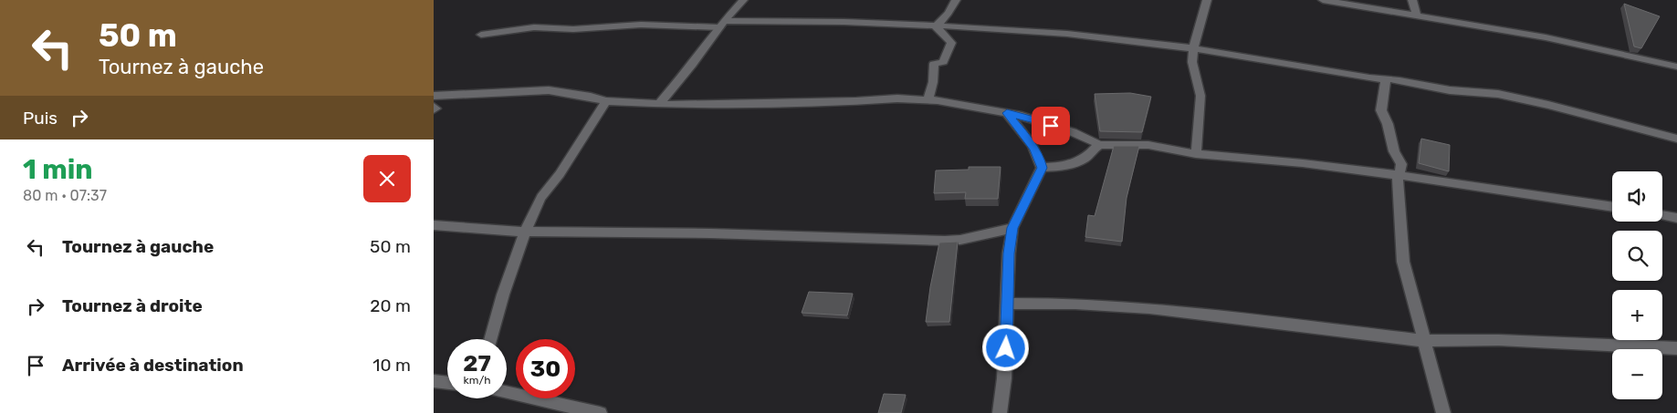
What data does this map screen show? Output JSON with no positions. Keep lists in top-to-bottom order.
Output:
{
  "page": {
    "turn": ["50 m", "Tournez à gauche"],
    "then": "Puis",
    "heading": ["1 min", "80 m · 07:37"],
    "map_buttons": ["+", "−"],
    "list": [
      {
        "name": "Tournez à gauche",
        "value": "50 m"
      },
      {
        "name": "Tournez à droite",
        "value": "20 m"
      },
      {
        "name": "Arrivée à destination",
        "value": "10 m"
      }
    ],
    "speed": "27 km/h",
    "limit": "30"
  }
}
